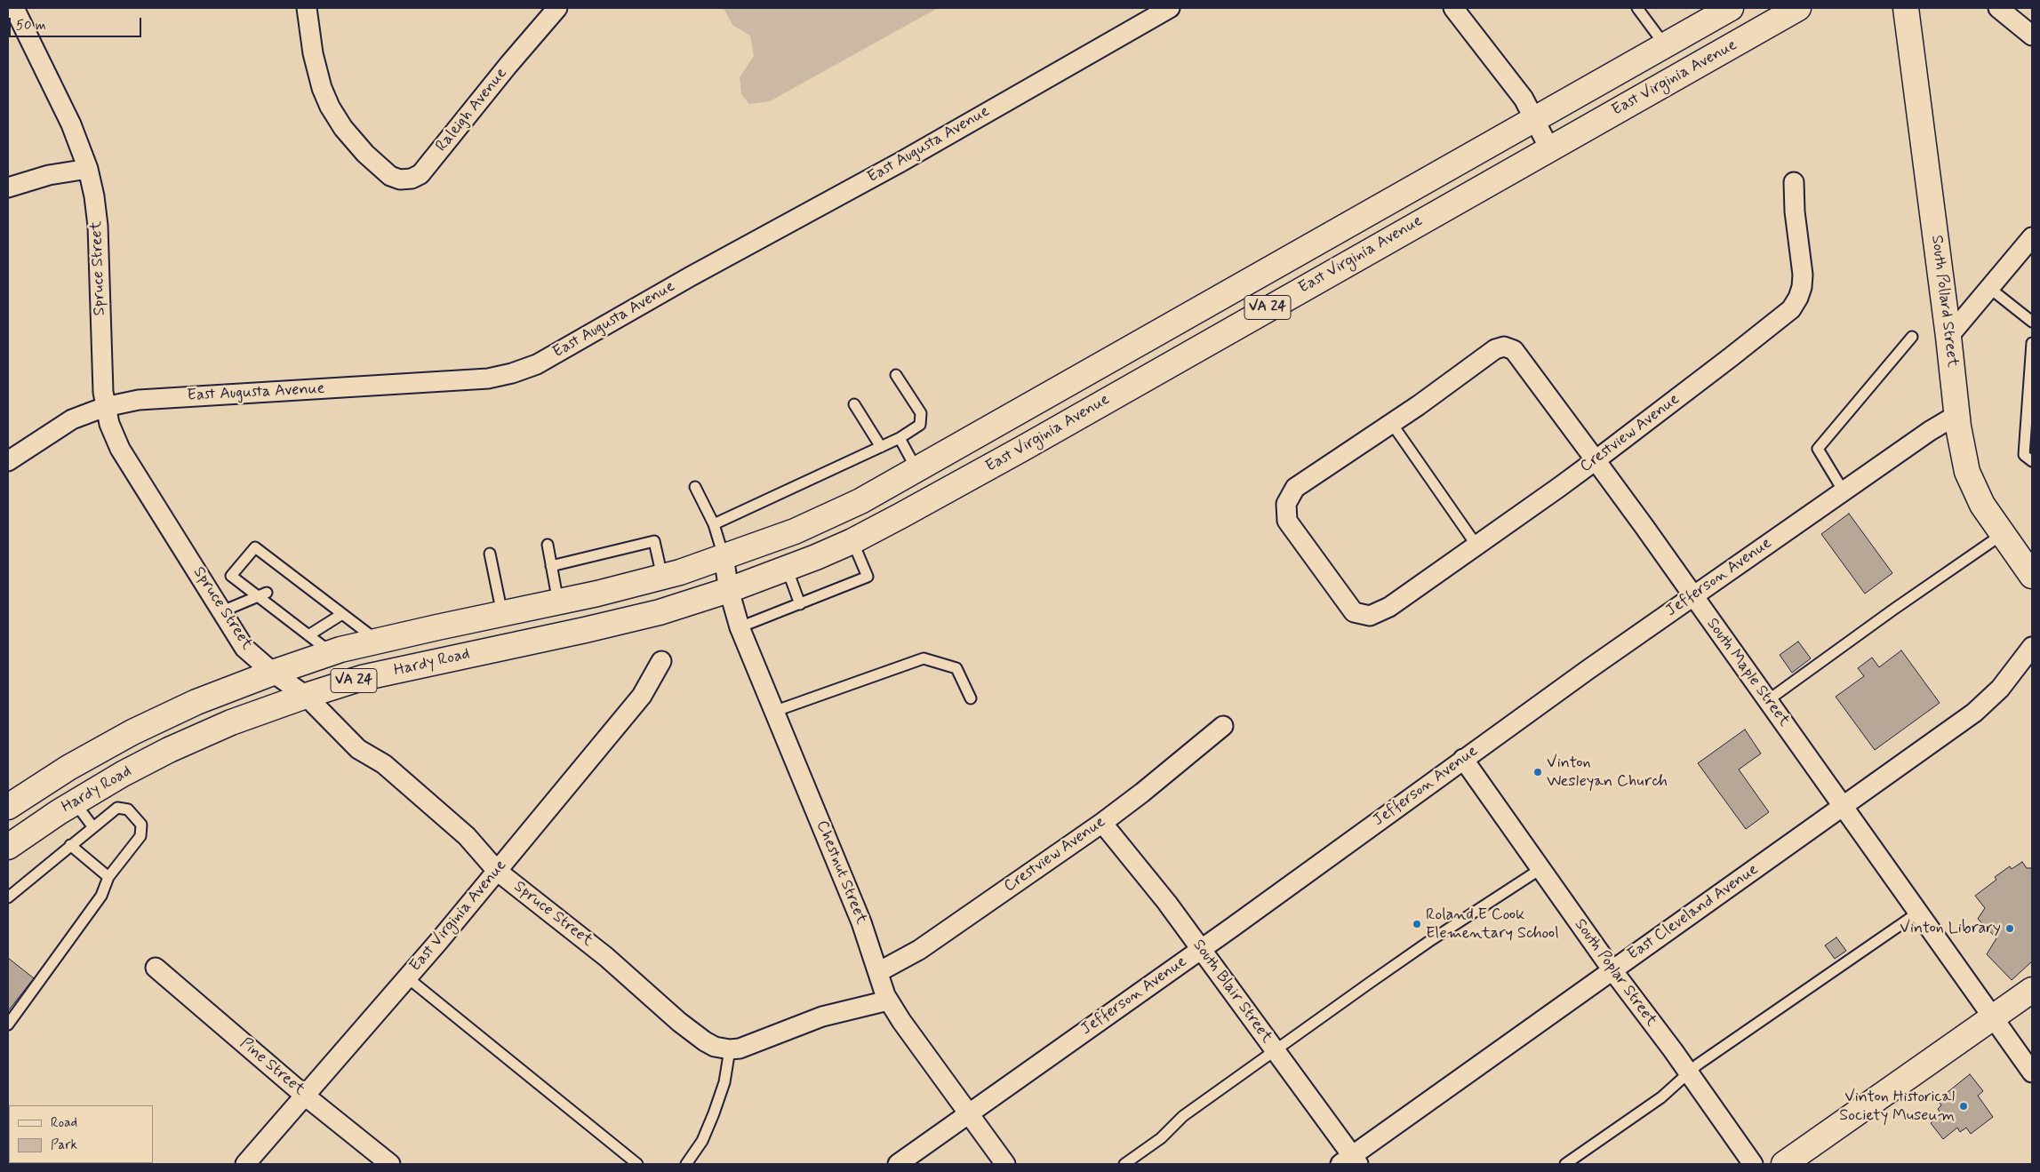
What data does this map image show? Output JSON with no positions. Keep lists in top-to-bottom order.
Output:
{
  "streets": {
    "main road": [
      "East Virginia Avenue",
      "South Pollard Street",
      "VA 24",
      "Hardy Road"
    ],
    "street": [
      "Raleigh Avenue",
      "East Augusta Avenue",
      "Spruce Street",
      "Crestview Avenue",
      "Jefferson Avenue",
      "South Maple Street",
      "Chestnut Street",
      "East Cleveland Avenue",
      "South Poplar Street",
      "South Blair Street",
      "Pine Street"
    ]
  },
  "crossings": [
    ["East Virginia Avenue", "Spruce Street"],
    ["East Virginia Avenue", "Hardy Road"],
    ["East Virginia Avenue", "Chestnut Street"],
    ["East Virginia Avenue", "Pine Street"],
    ["East Augusta Avenue", "Spruce Street"],
    ["Spruce Street", "Hardy Road"],
    ["South Pollard Street", "Jefferson Avenue"],
    ["Crestview Avenue", "South Maple Street"],
    ["Crestview Avenue", "Chestnut Street"],
    ["Crestview Avenue", "South Blair Street"],
    ["Jefferson Avenue", "South Maple Street"],
    ["Jefferson Avenue", "Chestnut Street"],
    ["Jefferson Avenue", "South Poplar Street"],
    ["Jefferson Avenue", "South Blair Street"],
    ["Hardy Road", "Chestnut Street"],
    ["South Maple Street", "East Cleveland Avenue"],
    ["East Cleveland Avenue", "South Poplar Street"],
    ["East Cleveland Avenue", "South Blair Street"]
  ],
  "places": [
    "Vinton Wesleyan Church",
    "Roland E Cook Elementary School",
    "Vinton Library",
    "Vinton Historical Society Museum"
  ],
  "legend": ["Road", "Park"],
  "scale_bar": "50 m"
}
